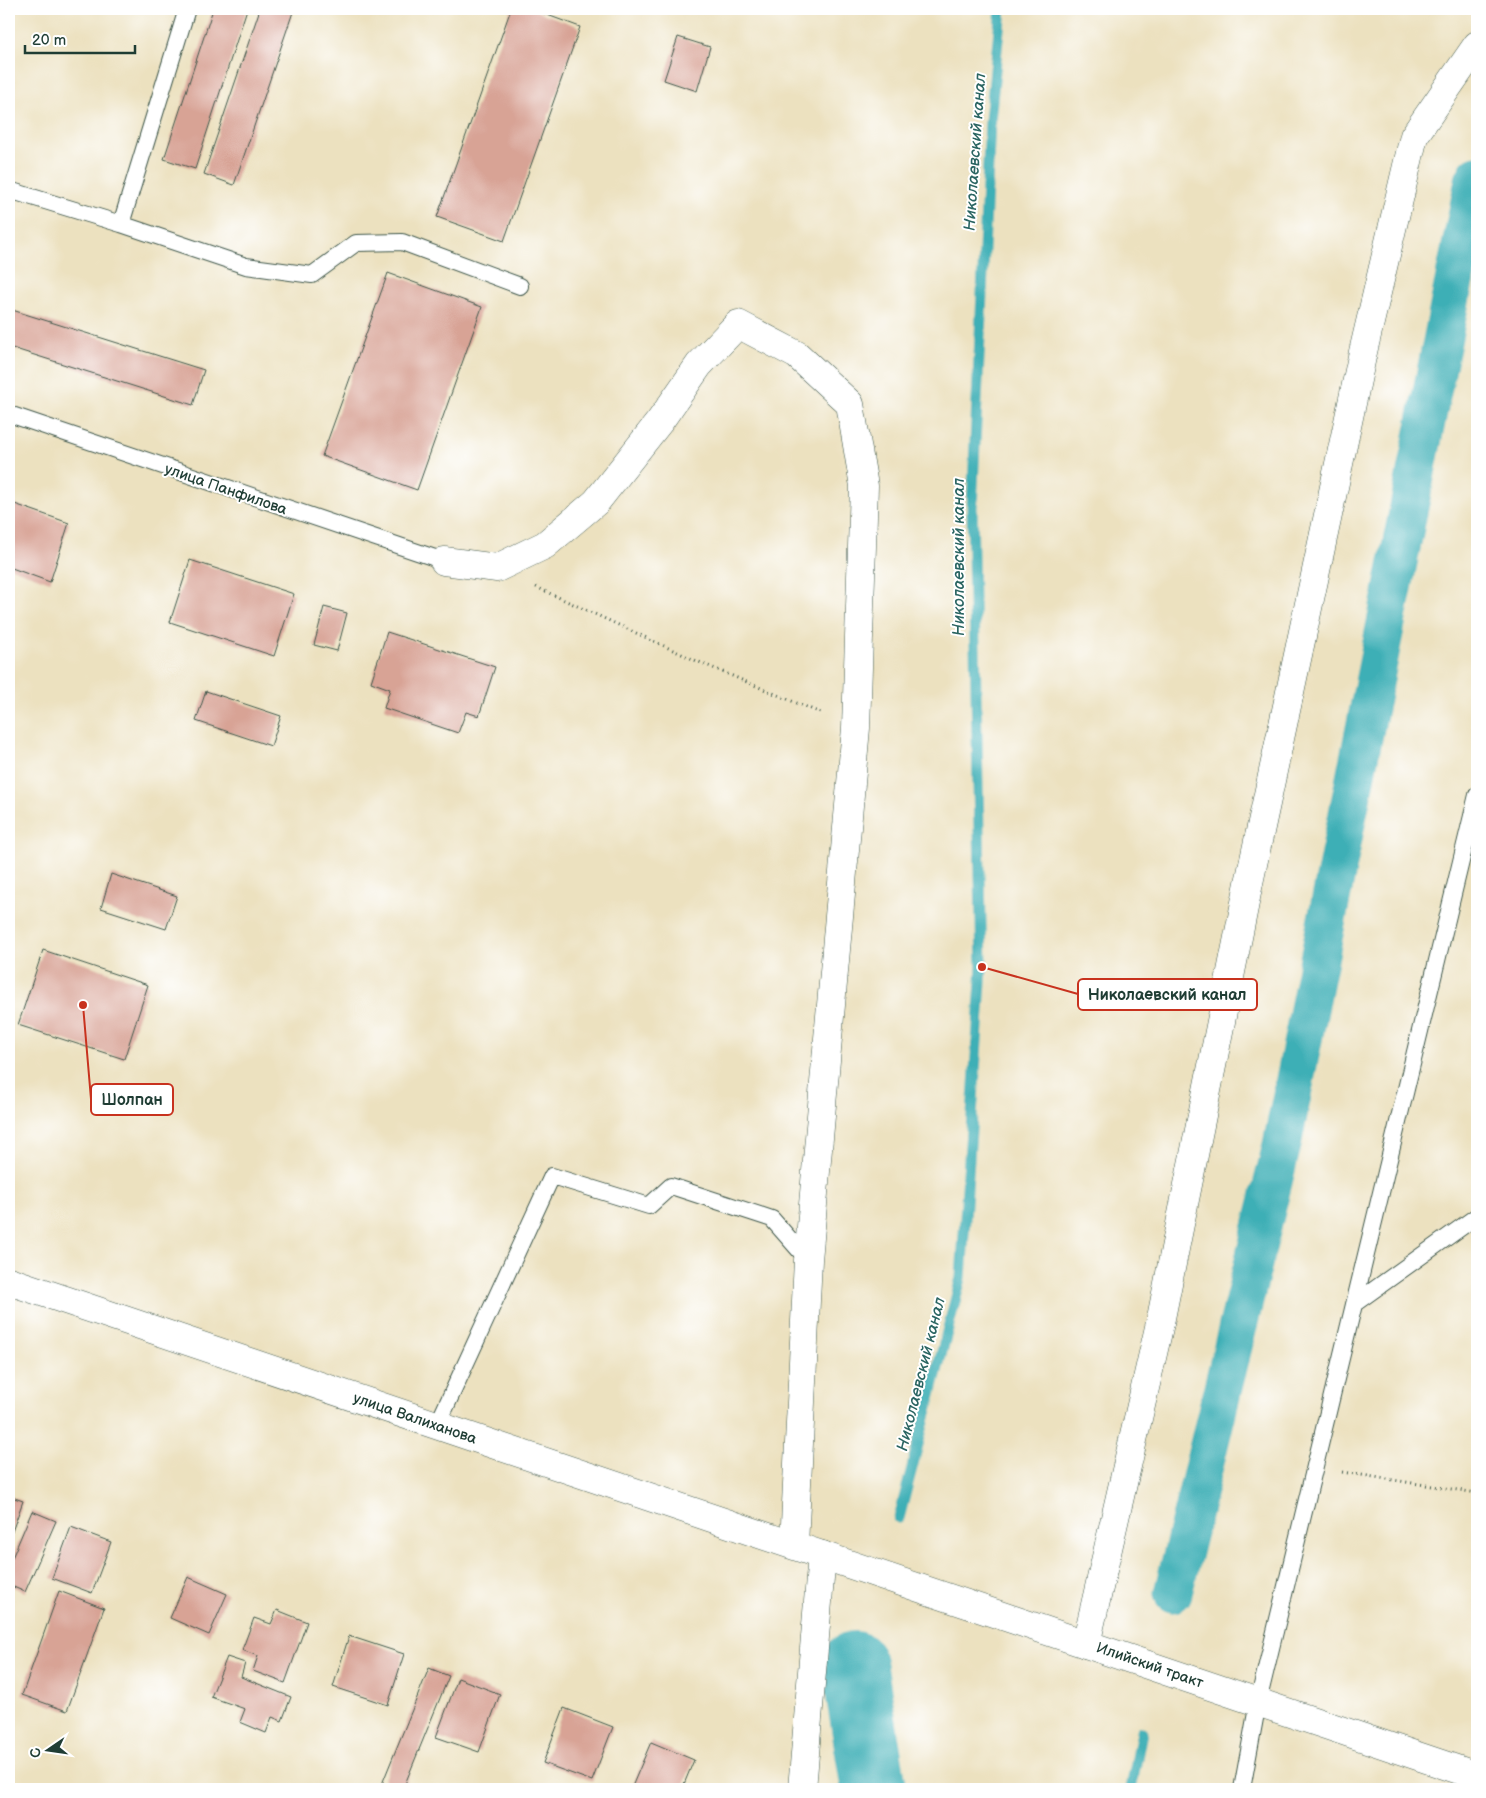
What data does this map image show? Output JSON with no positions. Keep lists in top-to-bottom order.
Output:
{
  "streets": {
    "street": ["улица Валиханова", "Илийский тракт"],
    "lane": ["улица Панфилова"]
  },
  "crossings": [
    ["улица Валиханова", "Илийский тракт"]
  ],
  "water": ["Николаевский канал"],
  "places": ["Николаевский канал", "Шолпан"],
  "scale_bar": "20 m",
  "north": "left"
}
